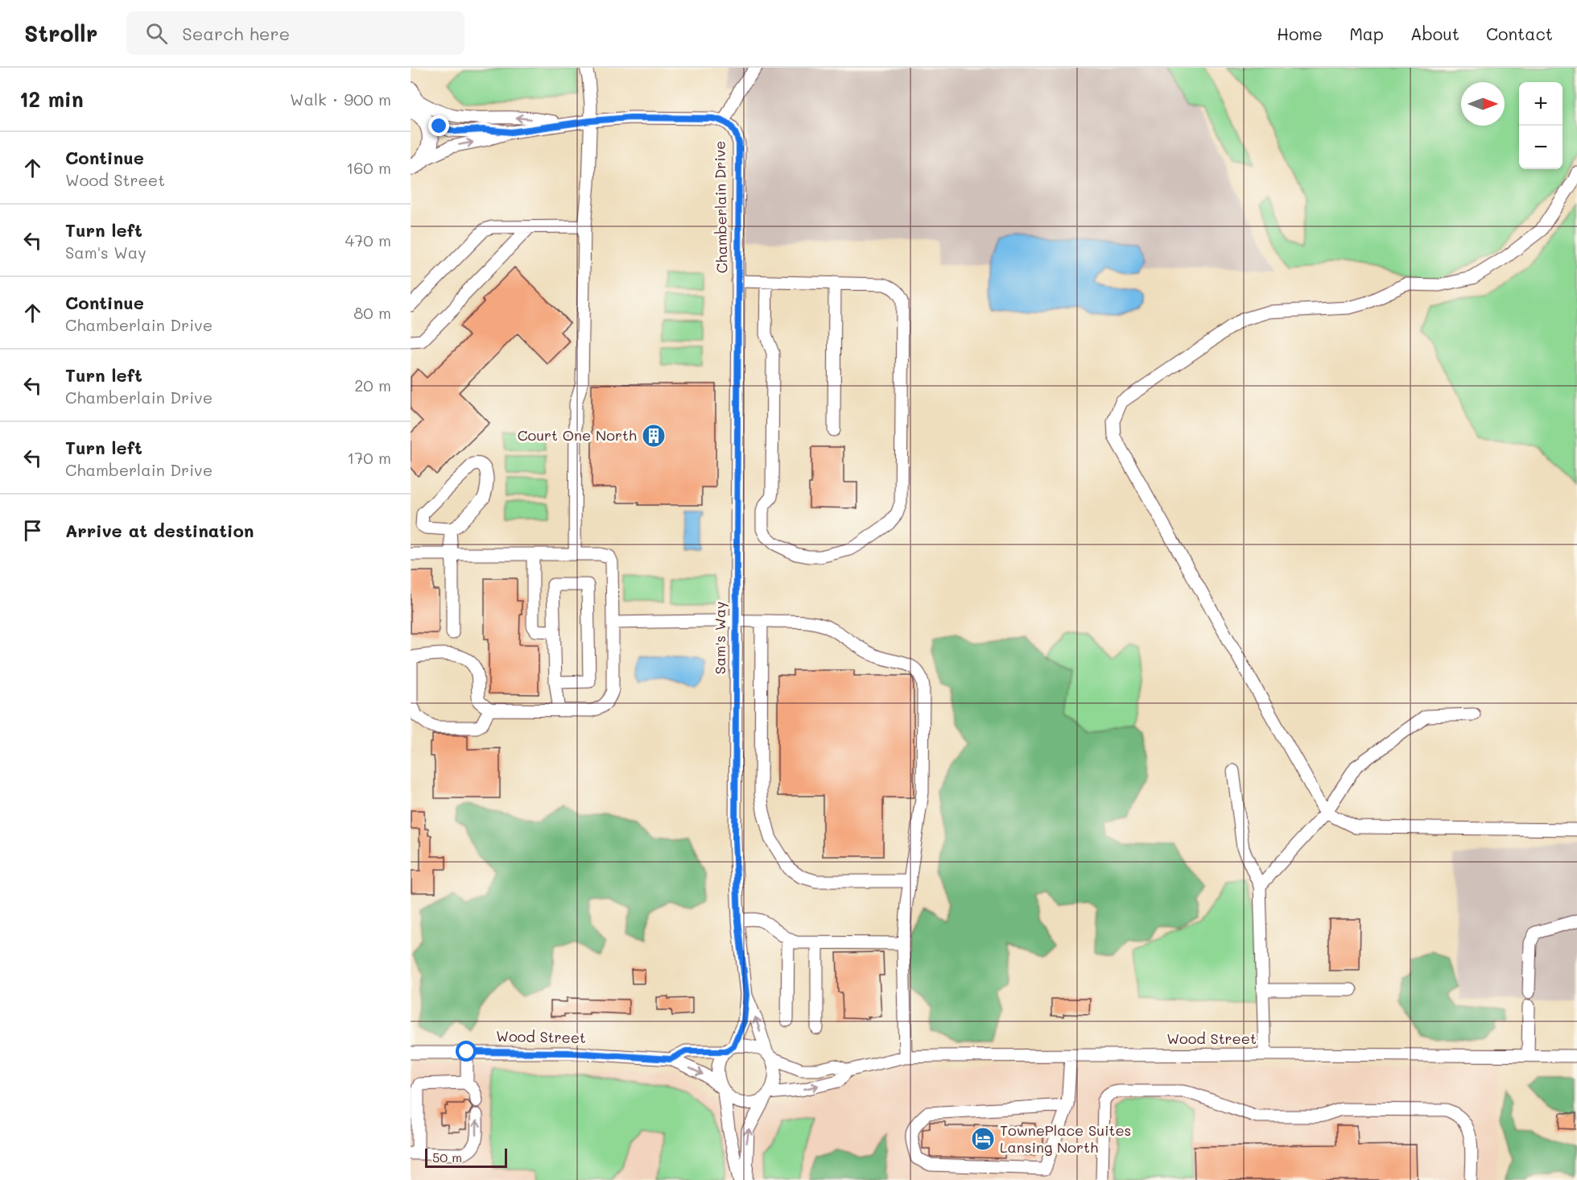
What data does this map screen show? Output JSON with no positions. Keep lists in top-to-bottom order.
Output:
{
  "streets": {
    "street": ["Chamberlain Drive", "Sam's Way", "Wood Street"]
  },
  "crossings": [
    ["Chamberlain Drive", "Sam's Way"],
    ["Sam's Way", "Wood Street"]
  ],
  "places": {
    "building": ["Court One North"],
    "hotel": ["TownePlace Suites Lansing North"]
  },
  "scale_bar": "50 m",
  "north": "right",
  "page": {
    "header": "Strollr",
    "search": "Search here",
    "nav": [
      "Home",
      "Map",
      "About",
      "Contact"
    ],
    "heading": ["12 min", "Walk · 900 m"],
    "map_buttons": ["+", "−"],
    "list": [
      ["Continue", "Wood Street", "160 m"],
      ["Turn left", "Sam's Way", "470 m"],
      ["Continue", "Chamberlain Drive", "80 m"],
      ["Turn left", "Chamberlain Drive", "20 m"],
      ["Turn left", "Chamberlain Drive", "170 m"],
      "Arrive at destination"
    ],
    "scale": "50 m"
  }
}
